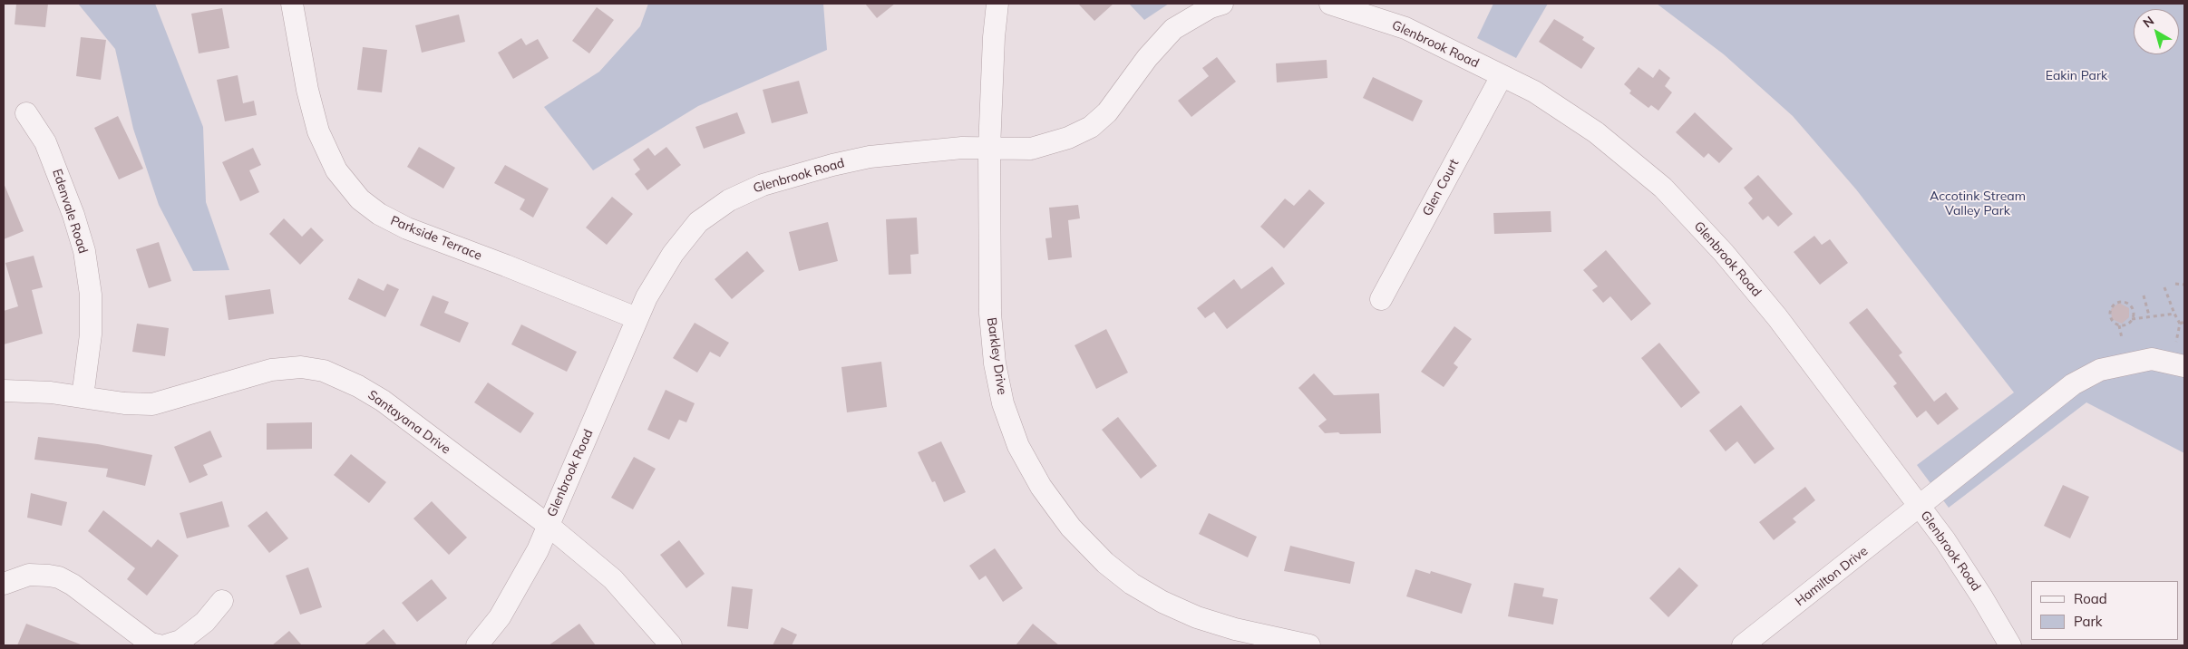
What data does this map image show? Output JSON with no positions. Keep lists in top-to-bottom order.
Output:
{
  "streets": {
    "street": [
      "Glenbrook Road",
      "Glen Court",
      "Edenvale Road",
      "Parkside Terrace",
      "Barkley Drive",
      "Santayana Drive",
      "Hamilton Drive"
    ]
  },
  "crossings": [
    ["Glenbrook Road", "Glen Court"],
    ["Glenbrook Road", "Parkside Terrace"],
    ["Glenbrook Road", "Barkley Drive"],
    ["Glenbrook Road", "Santayana Drive"],
    ["Glenbrook Road", "Hamilton Drive"],
    ["Edenvale Road", "Santayana Drive"]
  ],
  "parks": ["Eakin Park", "Accotink Stream Valley Park"],
  "legend": ["Road", "Park"],
  "north": "top left"
}
